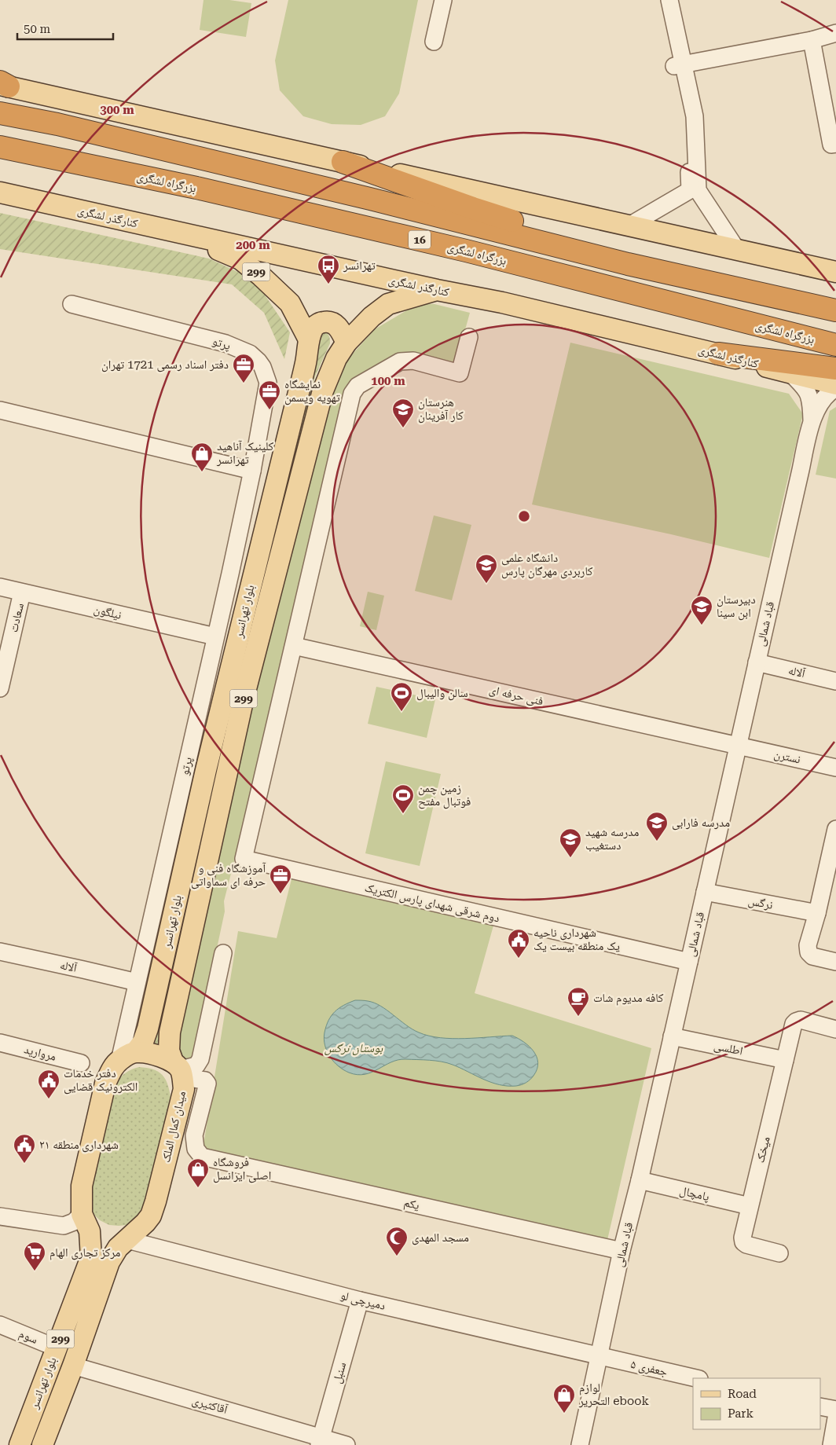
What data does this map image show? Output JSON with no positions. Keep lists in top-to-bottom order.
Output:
{
  "streets": {
    "highway": ["بزرگراه لشگری", "16"],
    "main road": [
      "کنارگذر لشگری",
      "299",
      "بلوار تهرانسر",
      "میدان کمال الملک"
    ],
    "street": [
      "پرتو",
      "نیلگون",
      "سعادت",
      "قباد شمالی",
      "آلاله",
      "فنی حرفه ای",
      "نسترن",
      "دوم شرقی شهدای پارس الکتریک",
      "نرگس",
      "اطلسی",
      "مروارید",
      "میخک",
      "پامچال",
      "یکم",
      "دمیرچی لو",
      "سوم",
      "جعفری ۵",
      "سنبل",
      "آقاکثیری"
    ]
  },
  "crossings": [
    ["کنارگذر لشگری", "299"],
    ["کنارگذر لشگری", "بلوار تهرانسر"],
    ["299", "بلوار تهرانسر"],
    ["پرتو", "بلوار تهرانسر"],
    ["پرتو", "نیلگون"],
    ["پرتو", "آلاله"],
    ["بلوار تهرانسر", "میدان کمال الملک"],
    ["بلوار تهرانسر", "یکم"],
    ["بلوار تهرانسر", "دمیرچی لو"],
    ["بلوار تهرانسر", "سوم"],
    ["بلوار تهرانسر", "آقاکثیری"],
    ["نیلگون", "سعادت"],
    ["قباد شمالی", "آلاله"],
    ["قباد شمالی", "فنی حرفه ای"],
    ["قباد شمالی", "نسترن"],
    ["قباد شمالی", "دوم شرقی شهدای پارس الکتریک"],
    ["قباد شمالی", "نرگس"],
    ["قباد شمالی", "اطلسی"],
    ["قباد شمالی", "پامچال"],
    ["قباد شمالی", "یکم"],
    ["قباد شمالی", "دمیرچی لو"],
    ["قباد شمالی", "جعفری ۵"],
    ["فنی حرفه ای", "نسترن"],
    ["فنی حرفه ای", "دوم شرقی شهدای پارس الکتریک"],
    ["اطلسی", "میخک"],
    ["میدان کمال الملک", "یکم"],
    ["میدان کمال الملک", "دمیرچی لو"],
    ["میخک", "پامچال"],
    ["دمیرچی لو", "جعفری ۵"],
    ["دمیرچی لو", "سنبل"],
    ["سنبل", "آقاکثیری"]
  ],
  "parks": ["بوستان نرگس"],
  "places": {
    "bus stop": ["تهرانسر"],
    "office": ["دفتر اسناد رسمی 1721 تهران", "نمایشگاه تهویه ویسمن", "آموزشگاه فنی و حرفه ای سماواتی"],
    "school or university": [
      "هنرستان کار آفرینان",
      "دانشگاه علمی کاربردی مهرگان پارس",
      "دبیرستان ابن سینا",
      "مدرسه فارابی",
      "مدرسه شهید دستغیب"
    ],
    "shop": ["کلینیک آناهید تهرانسر", "فروشگاه اصلی ایرانسل", "لوازم التحریر ebook"],
    "sports": ["سالن والیبال", "زمین چمن فوتبال مفتح"],
    "public building": ["شهرداری ناحیه یک منطقه بیست یک", "دفتر خدمات الکترونیک قضایی", "شهرداری منطقه ۲۱"],
    "cafe": ["کافه مدیوم شات"],
    "mosque": ["مسجد المهدی"],
    "supermarket": ["مرکز تجاری الهام"]
  },
  "legend": ["Road", "Park"],
  "scale_bar": "50 m",
  "rings": ["300 m", "200 m", "100 m"]
}
